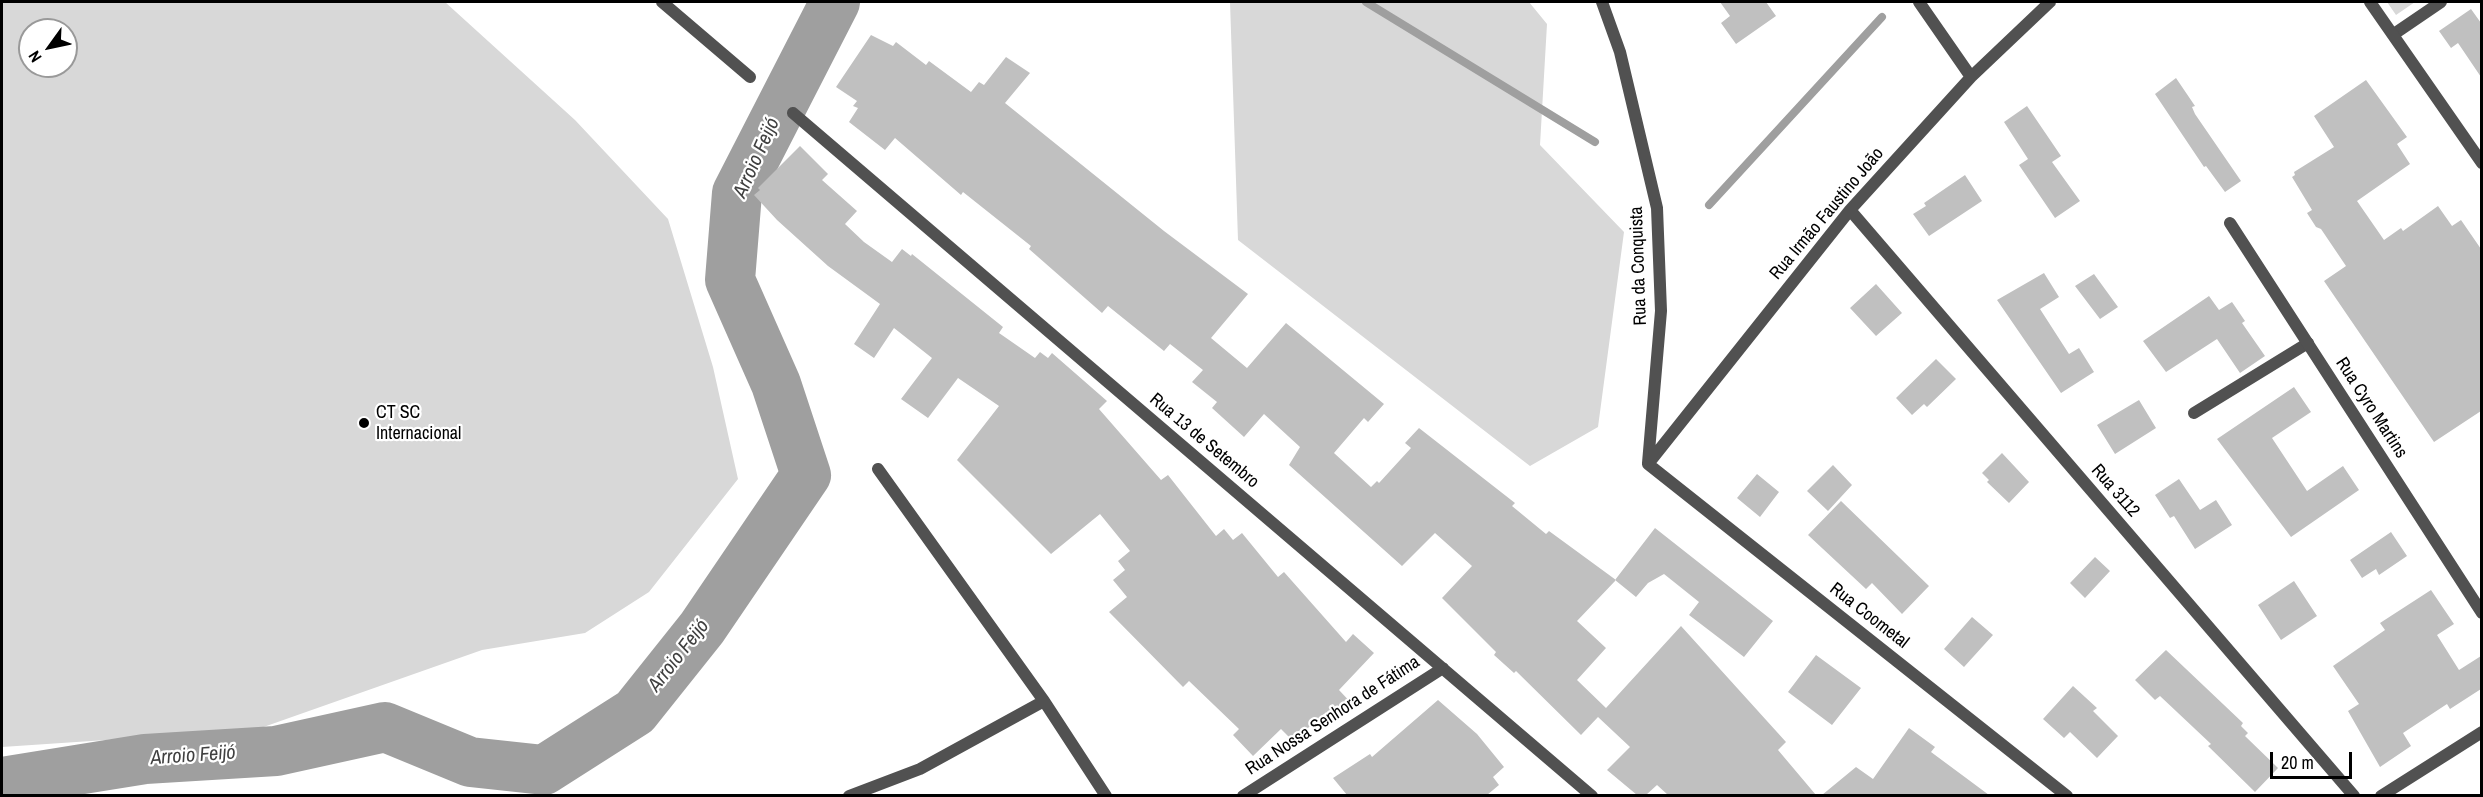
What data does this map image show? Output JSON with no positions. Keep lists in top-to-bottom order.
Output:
{
  "streets": {
    "street": [
      "Rua Irmão Faustino João",
      "Rua da Conquista",
      "Rua Cyro Martins",
      "Rua 13 de Setembro",
      "Rua 3112",
      "Rua Coometal",
      "Rua Nossa Senhora de Fátima"
    ]
  },
  "crossings": [
    ["Rua Irmão Faustino João", "Rua da Conquista"],
    ["Rua Irmão Faustino João", "Rua 3112"],
    ["Rua Irmão Faustino João", "Rua Coometal"],
    ["Rua da Conquista", "Rua Coometal"],
    ["Rua 13 de Setembro", "Rua Nossa Senhora de Fátima"]
  ],
  "water": ["Arroio Feijó"],
  "places": ["CT SC Internacional"],
  "scale_bar": "20 m",
  "north": "bottom left"
}
